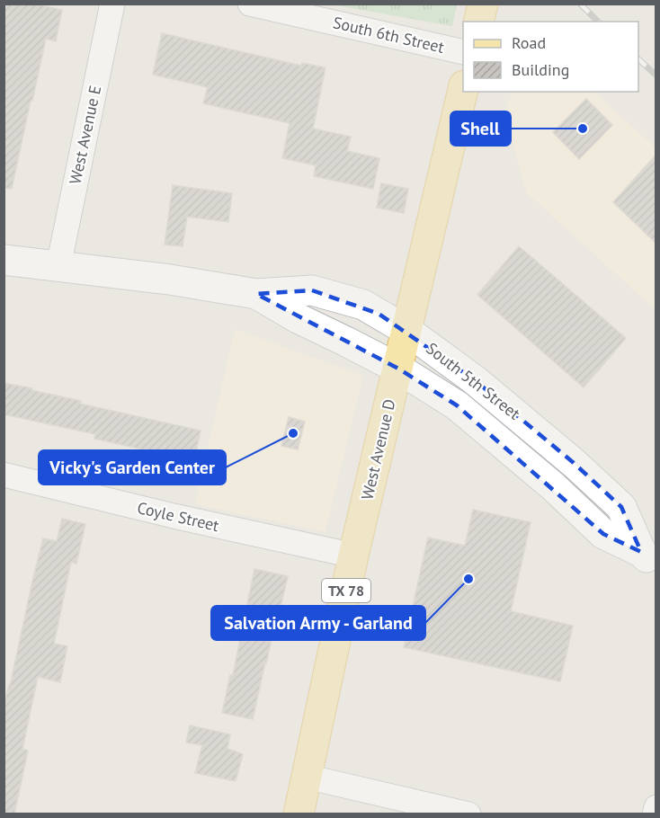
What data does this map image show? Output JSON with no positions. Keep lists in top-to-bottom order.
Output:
{
  "streets": {
    "main road": ["West Avenue D", "TX 78"],
    "street": [
      "South 6th Street",
      "West Avenue E",
      "South 5th Street",
      "Coyle Street"
    ]
  },
  "crossings": [
    ["West Avenue E", "South 5th Street"],
    ["South 5th Street", "West Avenue D"],
    ["West Avenue D", "Coyle Street"]
  ],
  "places": ["Shell", "Vicky's Garden Center", "Salvation Army - Garland"],
  "legend": ["Road", "Building"]
}
